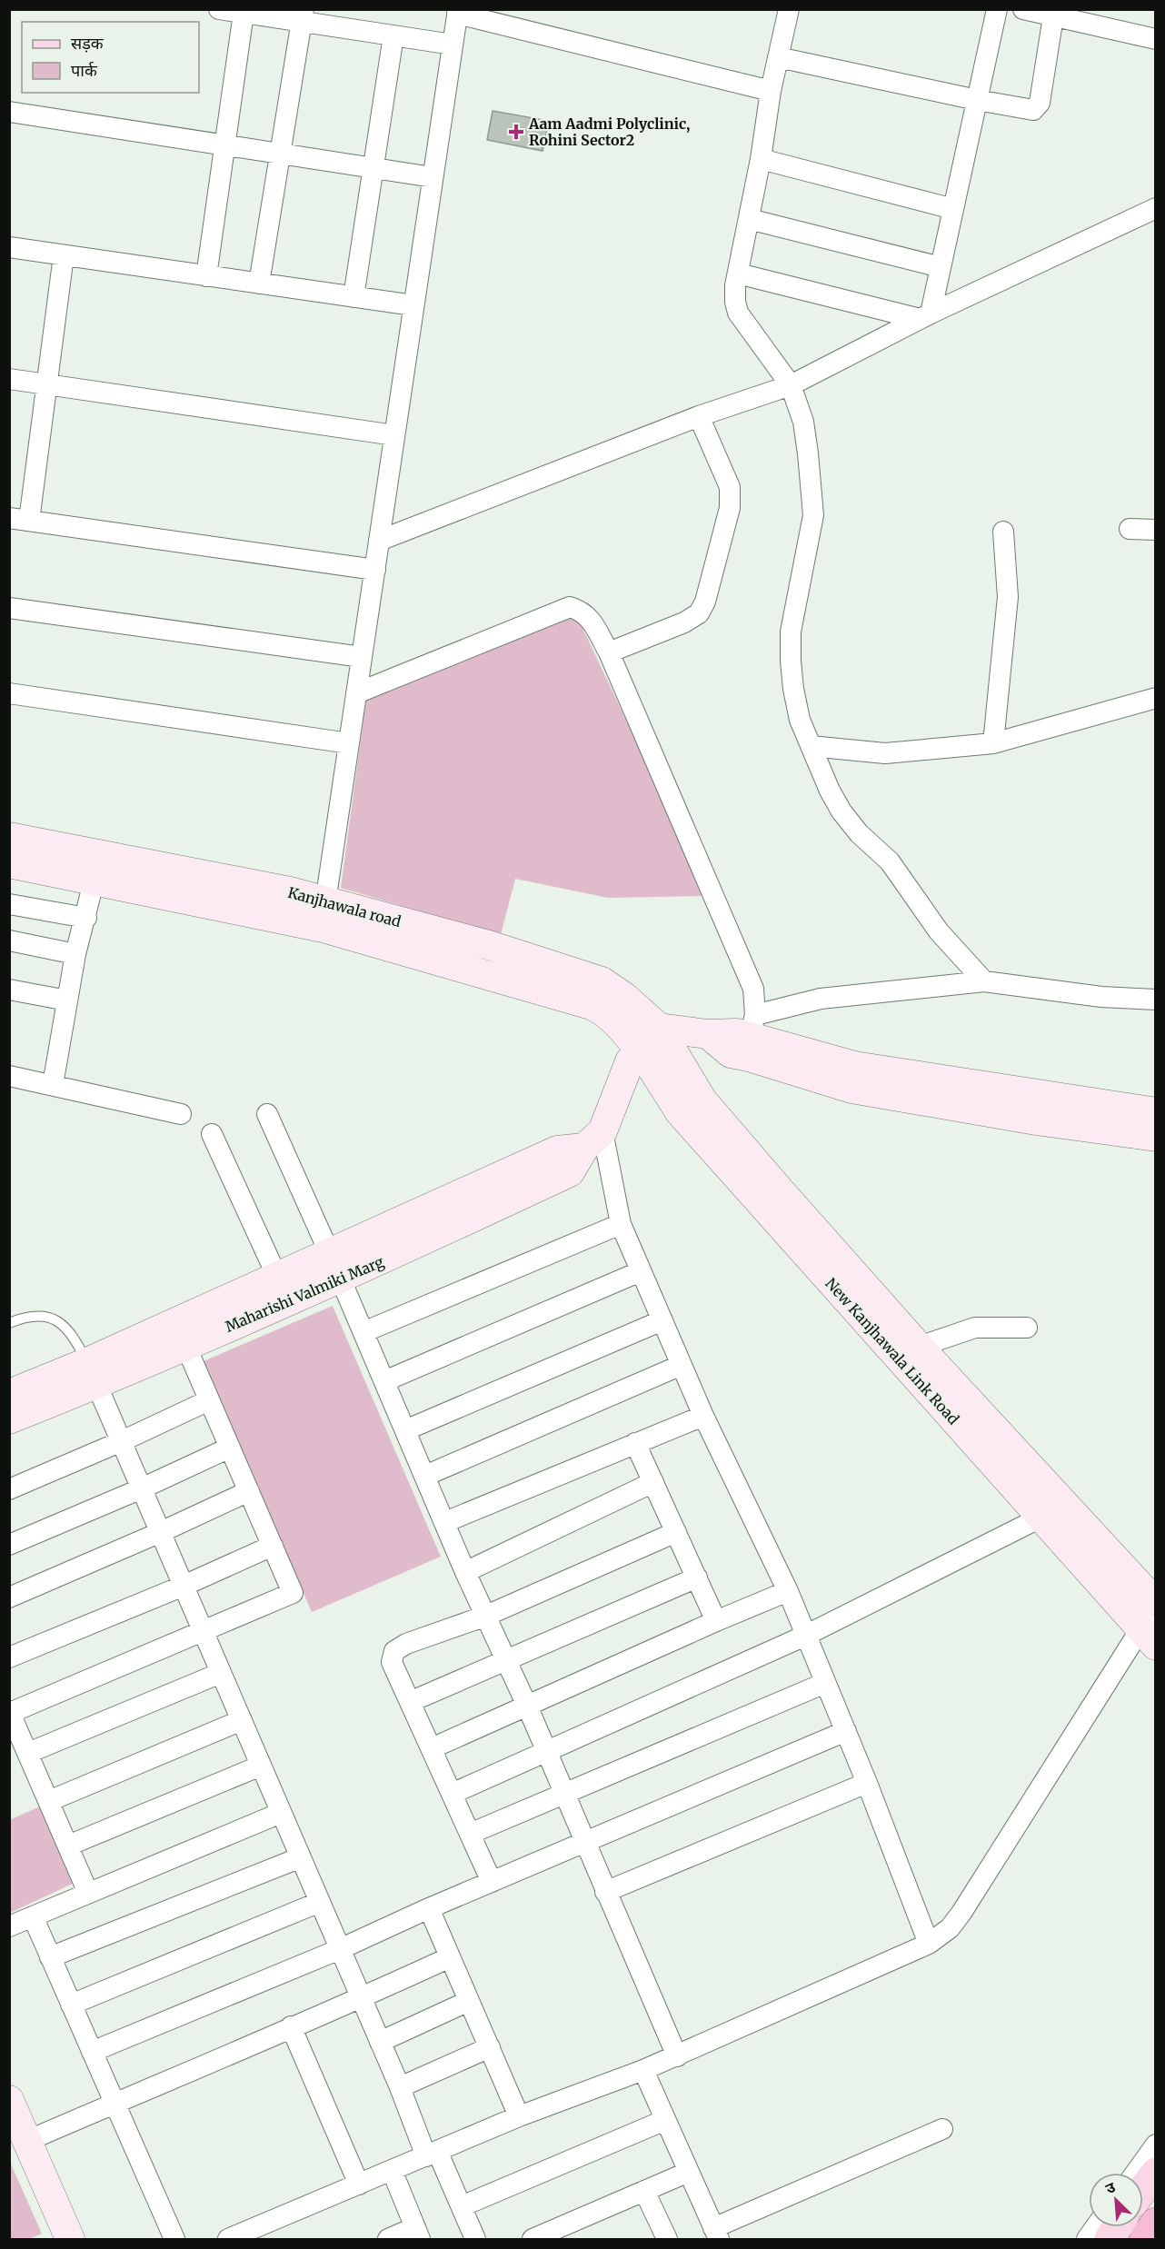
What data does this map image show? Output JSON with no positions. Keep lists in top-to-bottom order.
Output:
{
  "streets": {
    "main road": ["Kanjhawala road", "Maharishi Valmiki Marg", "New Kanjhawala Link Road"]
  },
  "crossings": [
    ["Kanjhawala road", "Maharishi Valmiki Marg"],
    ["Kanjhawala road", "New Kanjhawala Link Road"],
    ["Maharishi Valmiki Marg", "New Kanjhawala Link Road"]
  ],
  "places": {
    "health": ["Aam Aadmi Polyclinic, Rohini Sector2"]
  },
  "legend": ["सड़क", "पार्क"],
  "north": "top left"
}
